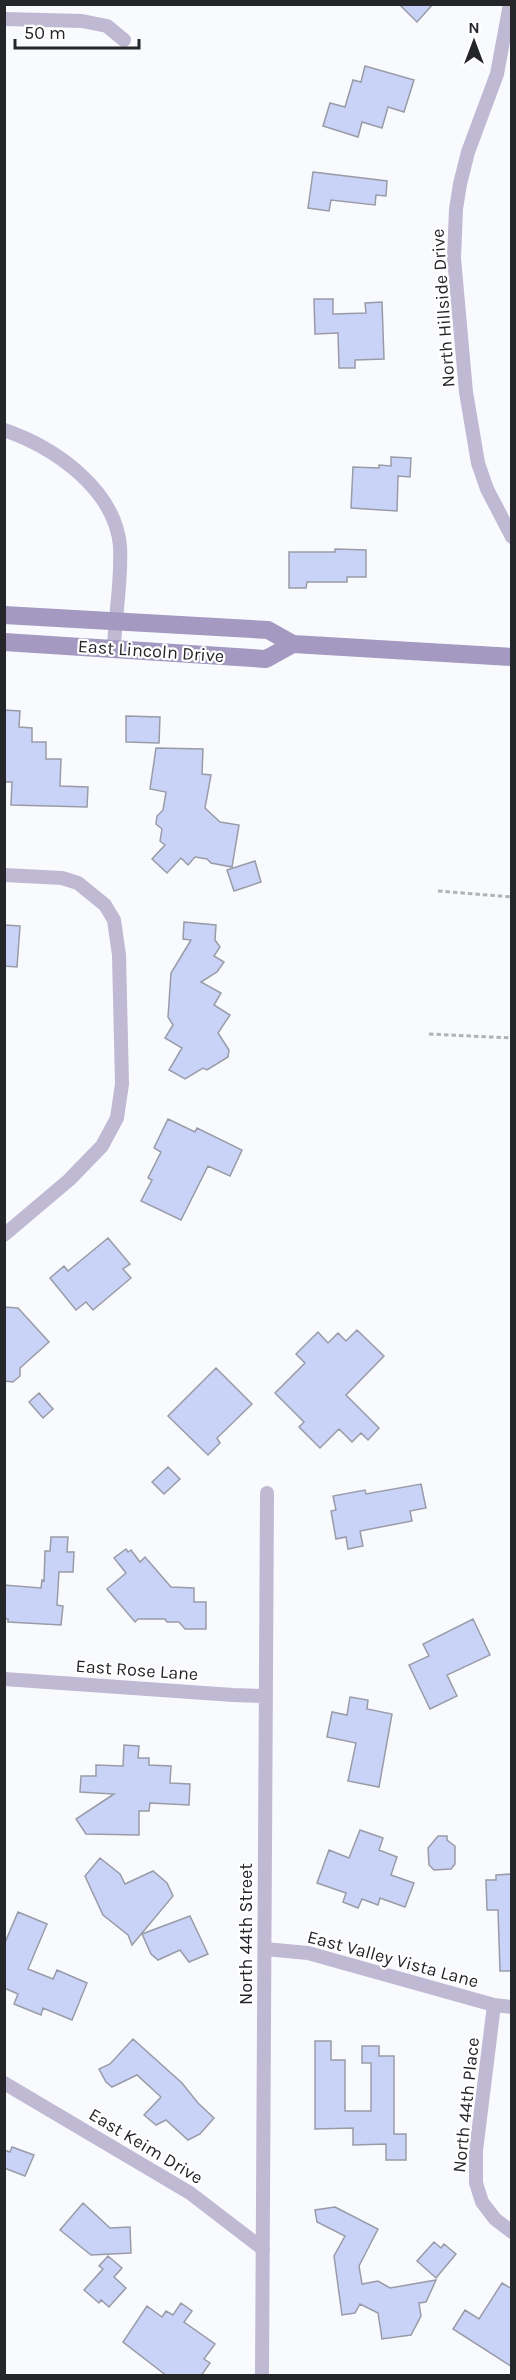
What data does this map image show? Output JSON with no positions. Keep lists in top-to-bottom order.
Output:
{
  "streets": {
    "main road": ["East Lincoln Drive"],
    "street": [
      "North Hillside Drive",
      "East Rose Lane",
      "North 44th Street",
      "East Valley Vista Lane",
      "North 44th Place",
      "East Keim Drive"
    ]
  },
  "crossings": [
    ["East Rose Lane", "North 44th Street"],
    ["North 44th Street", "East Valley Vista Lane"],
    ["North 44th Street", "East Keim Drive"],
    ["East Valley Vista Lane", "North 44th Place"]
  ],
  "scale_bar": "50 m",
  "north": "top"
}
